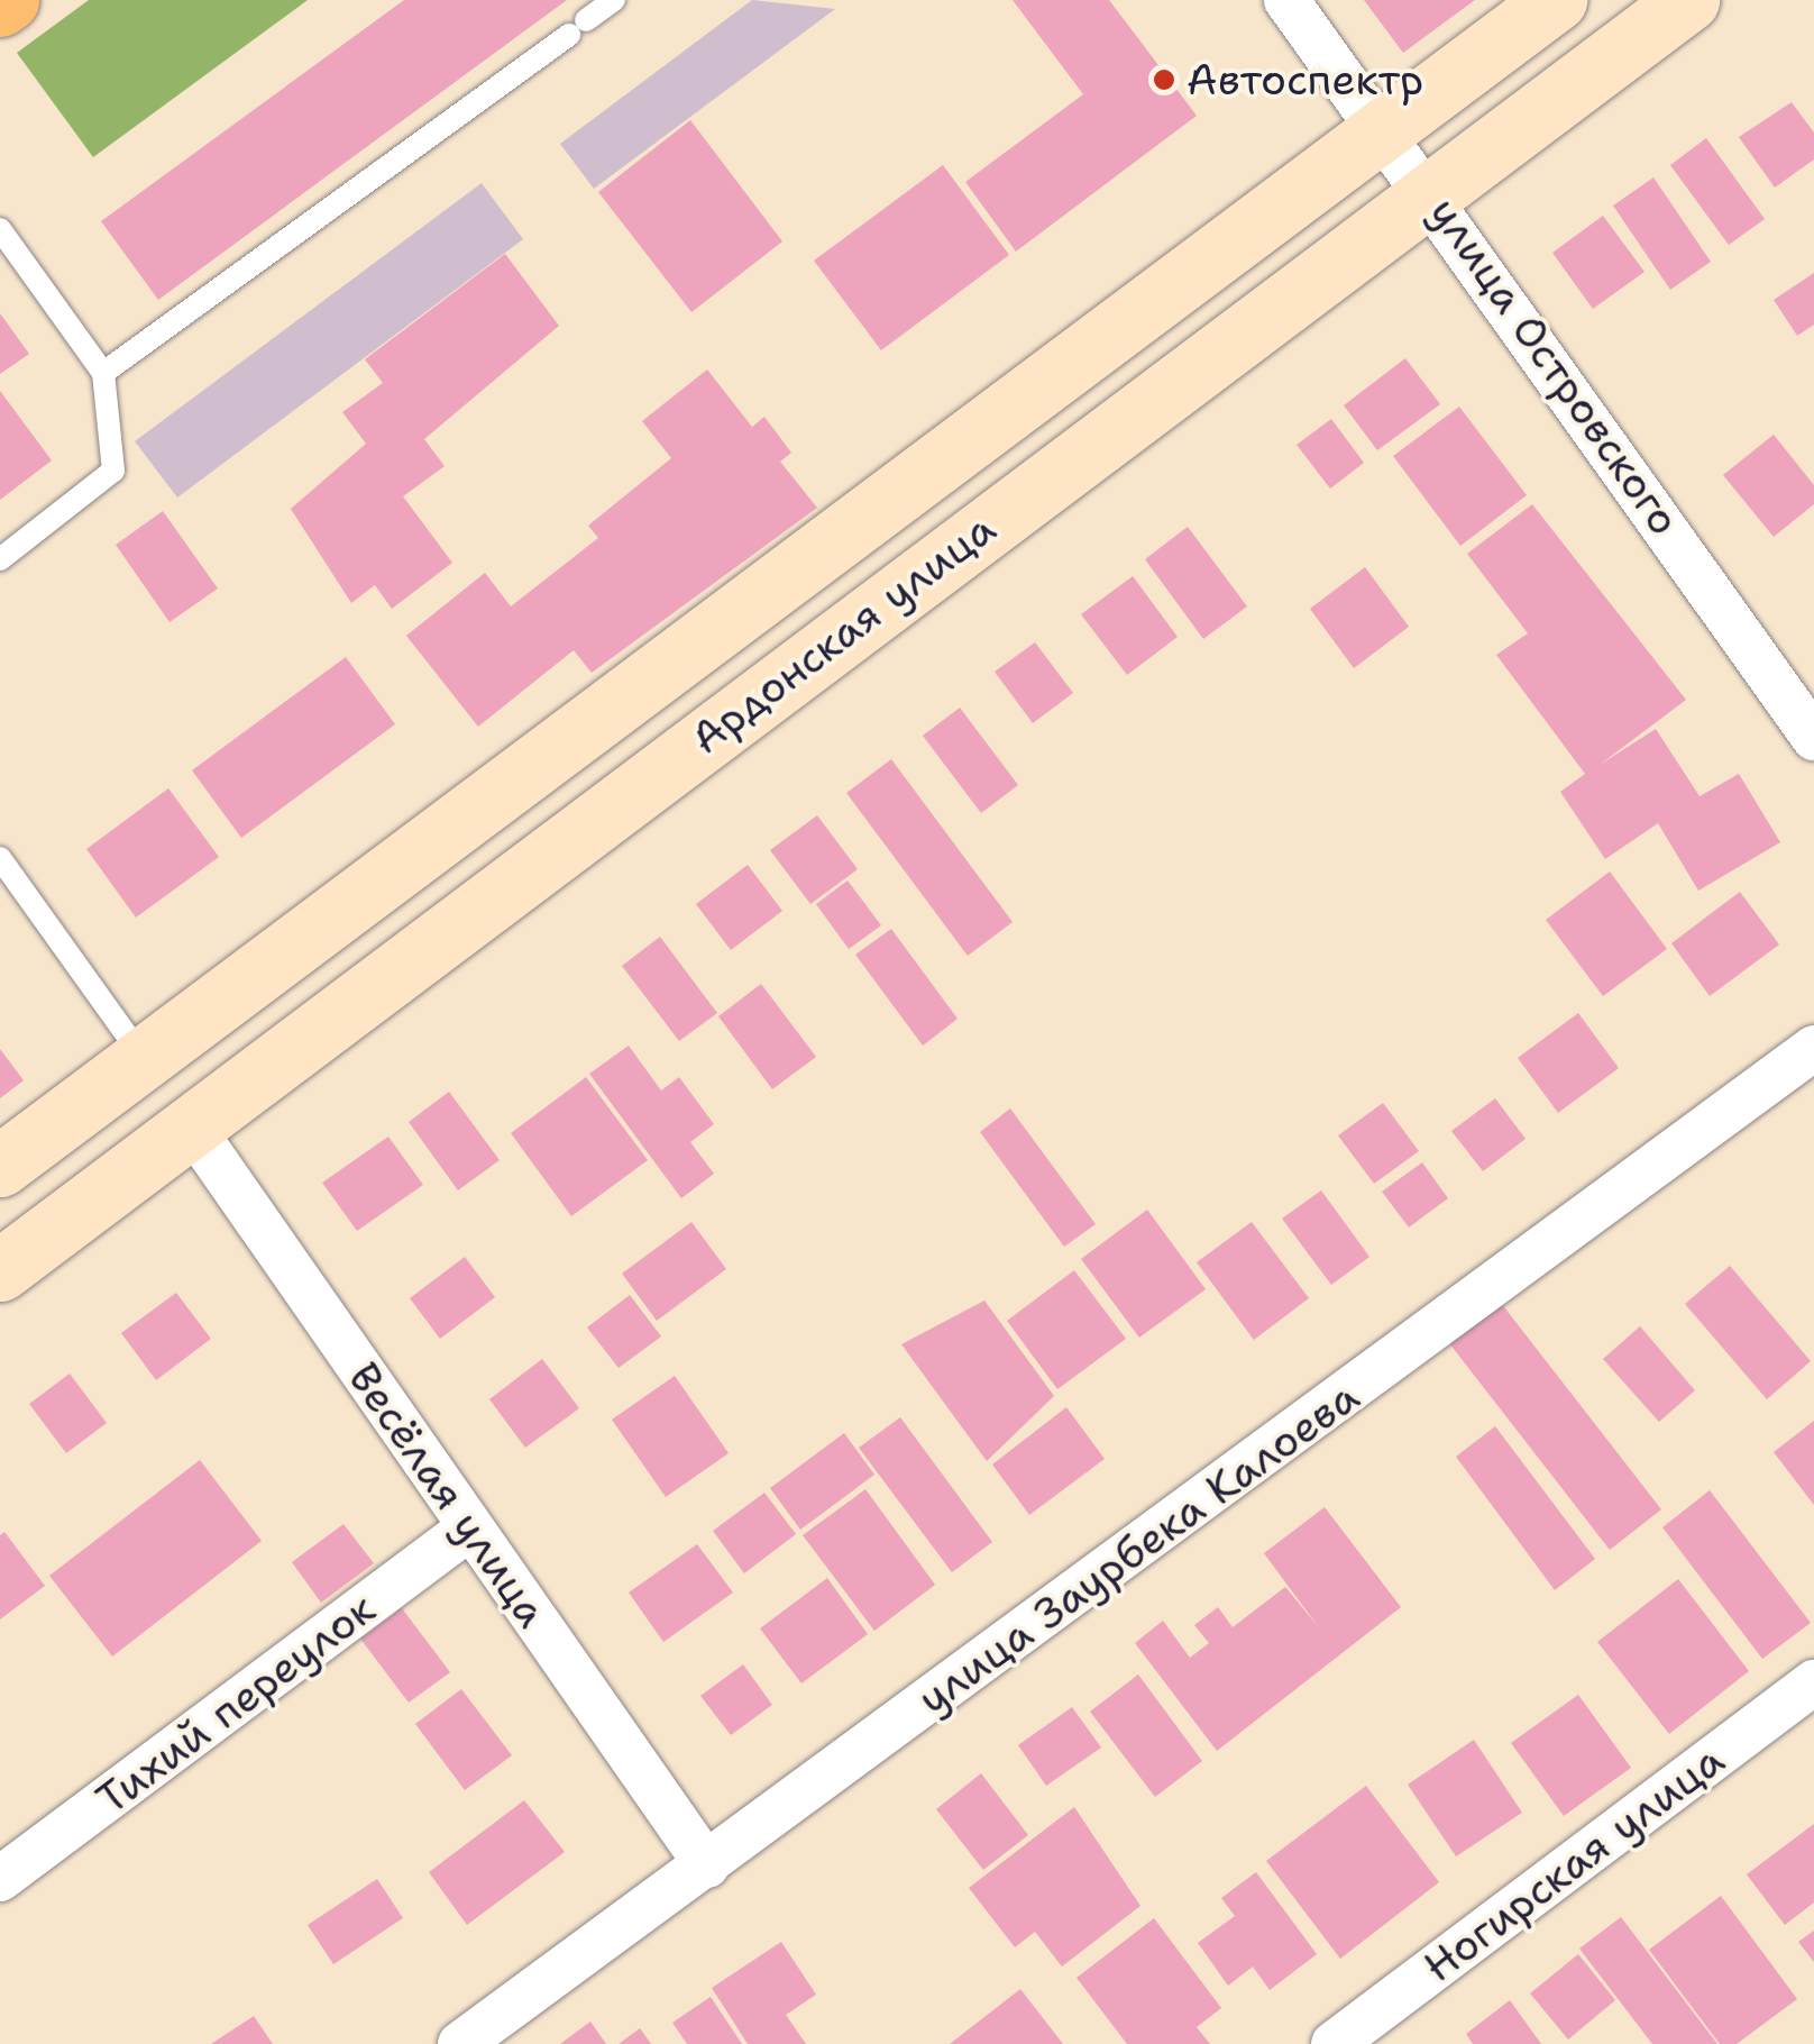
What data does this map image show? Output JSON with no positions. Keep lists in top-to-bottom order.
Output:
{
  "streets": {
    "main road": ["Ардонская улица"],
    "street": [
      "улица Островского",
      "Весёлая улица",
      "улица Заурбека Калоева",
      "Тихий переулок",
      "Ногирская улица"
    ]
  },
  "crossings": [
    ["улица Островского", "Ардонская улица"],
    ["Ардонская улица", "Весёлая улица"],
    ["Весёлая улица", "улица Заурбека Калоева"],
    ["Весёлая улица", "Тихий переулок"]
  ],
  "places": ["Автоспектр"]
}
